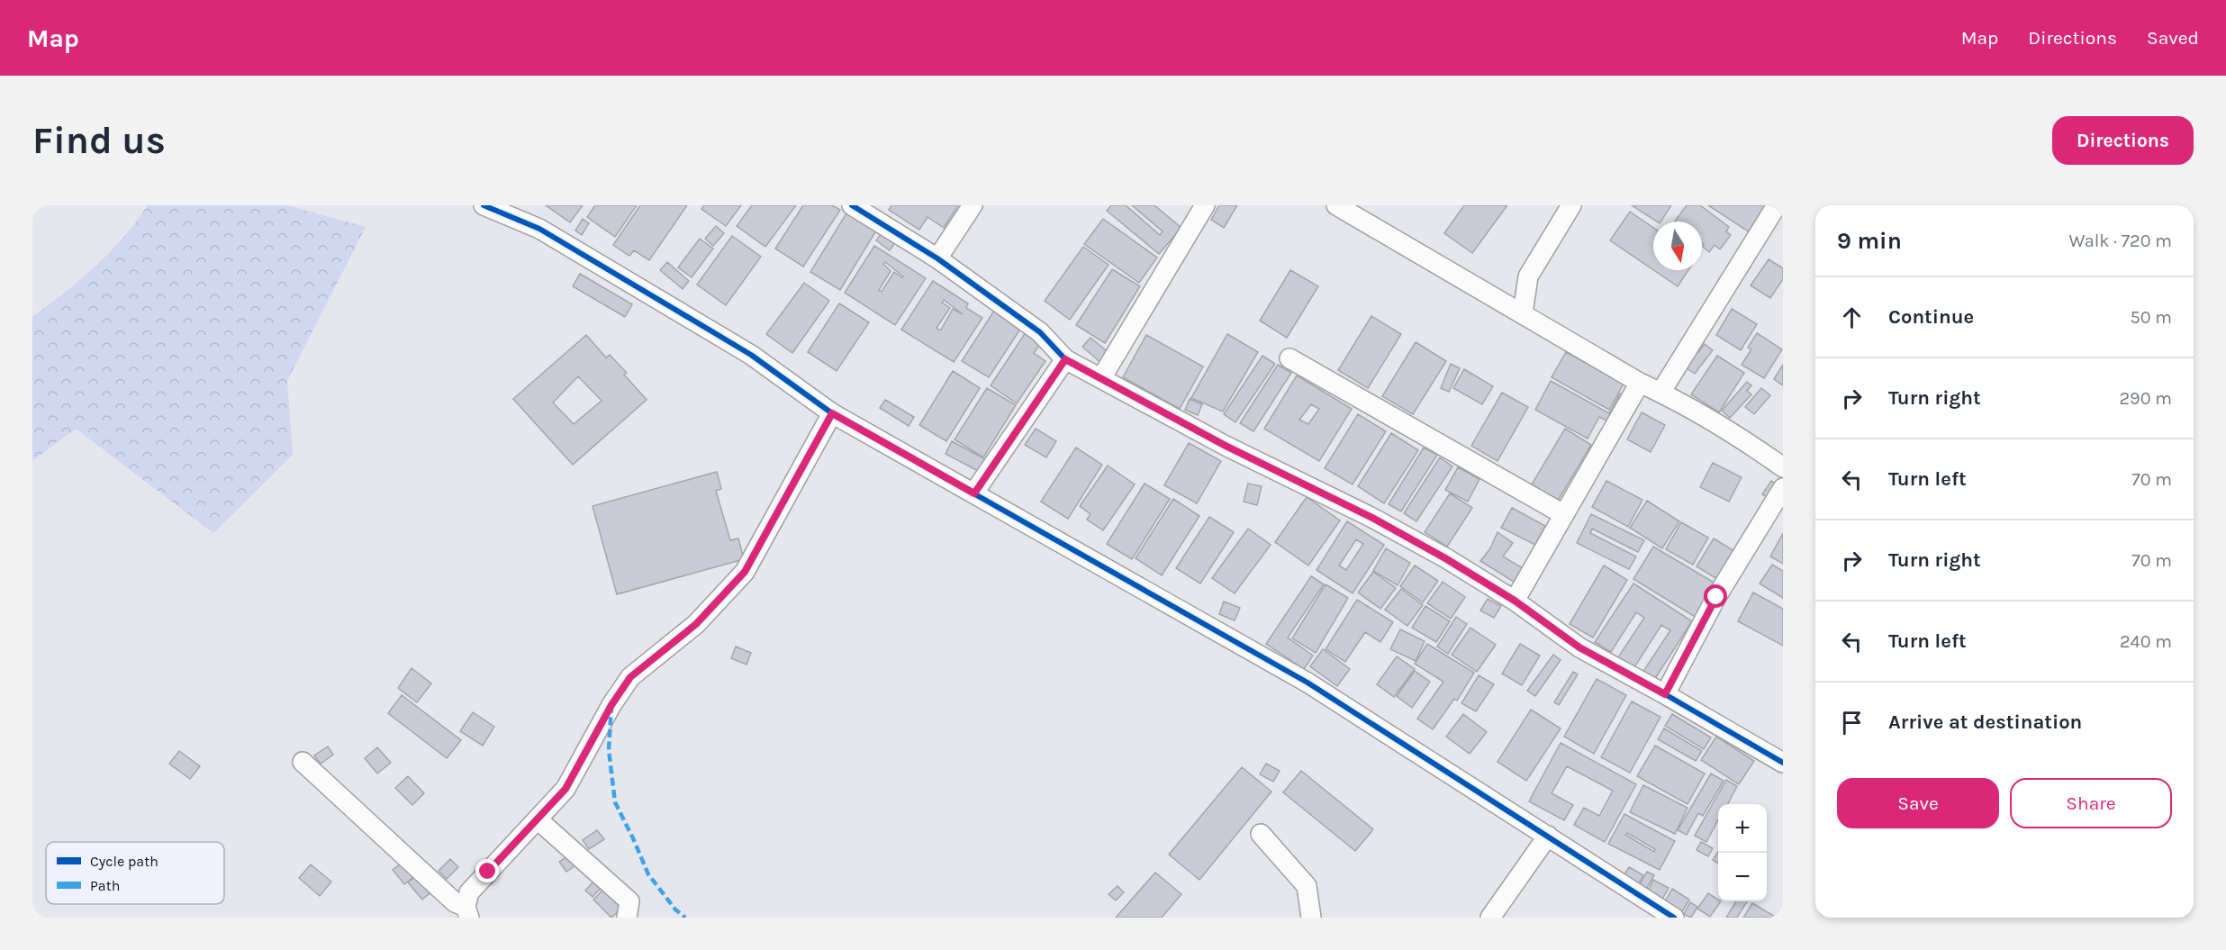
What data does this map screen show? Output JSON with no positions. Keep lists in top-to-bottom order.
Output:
{
  "legend": ["Cycle path", "Path"],
  "north": "bottom",
  "page": {
    "header": "Map",
    "nav": ["Map", "Directions", "Saved"],
    "buttons": [
      "Directions",
      ["Save", "Share"]
    ],
    "title": "Find us",
    "heading": ["9 min", "Walk · 720 m"],
    "list": [
      ["Continue", "50 m"],
      ["Turn right", "290 m"],
      ["Turn left", "70 m"],
      ["Turn right", "70 m"],
      ["Turn left", "240 m"],
      "Arrive at destination"
    ],
    "map_buttons": ["+", "−"]
  }
}
